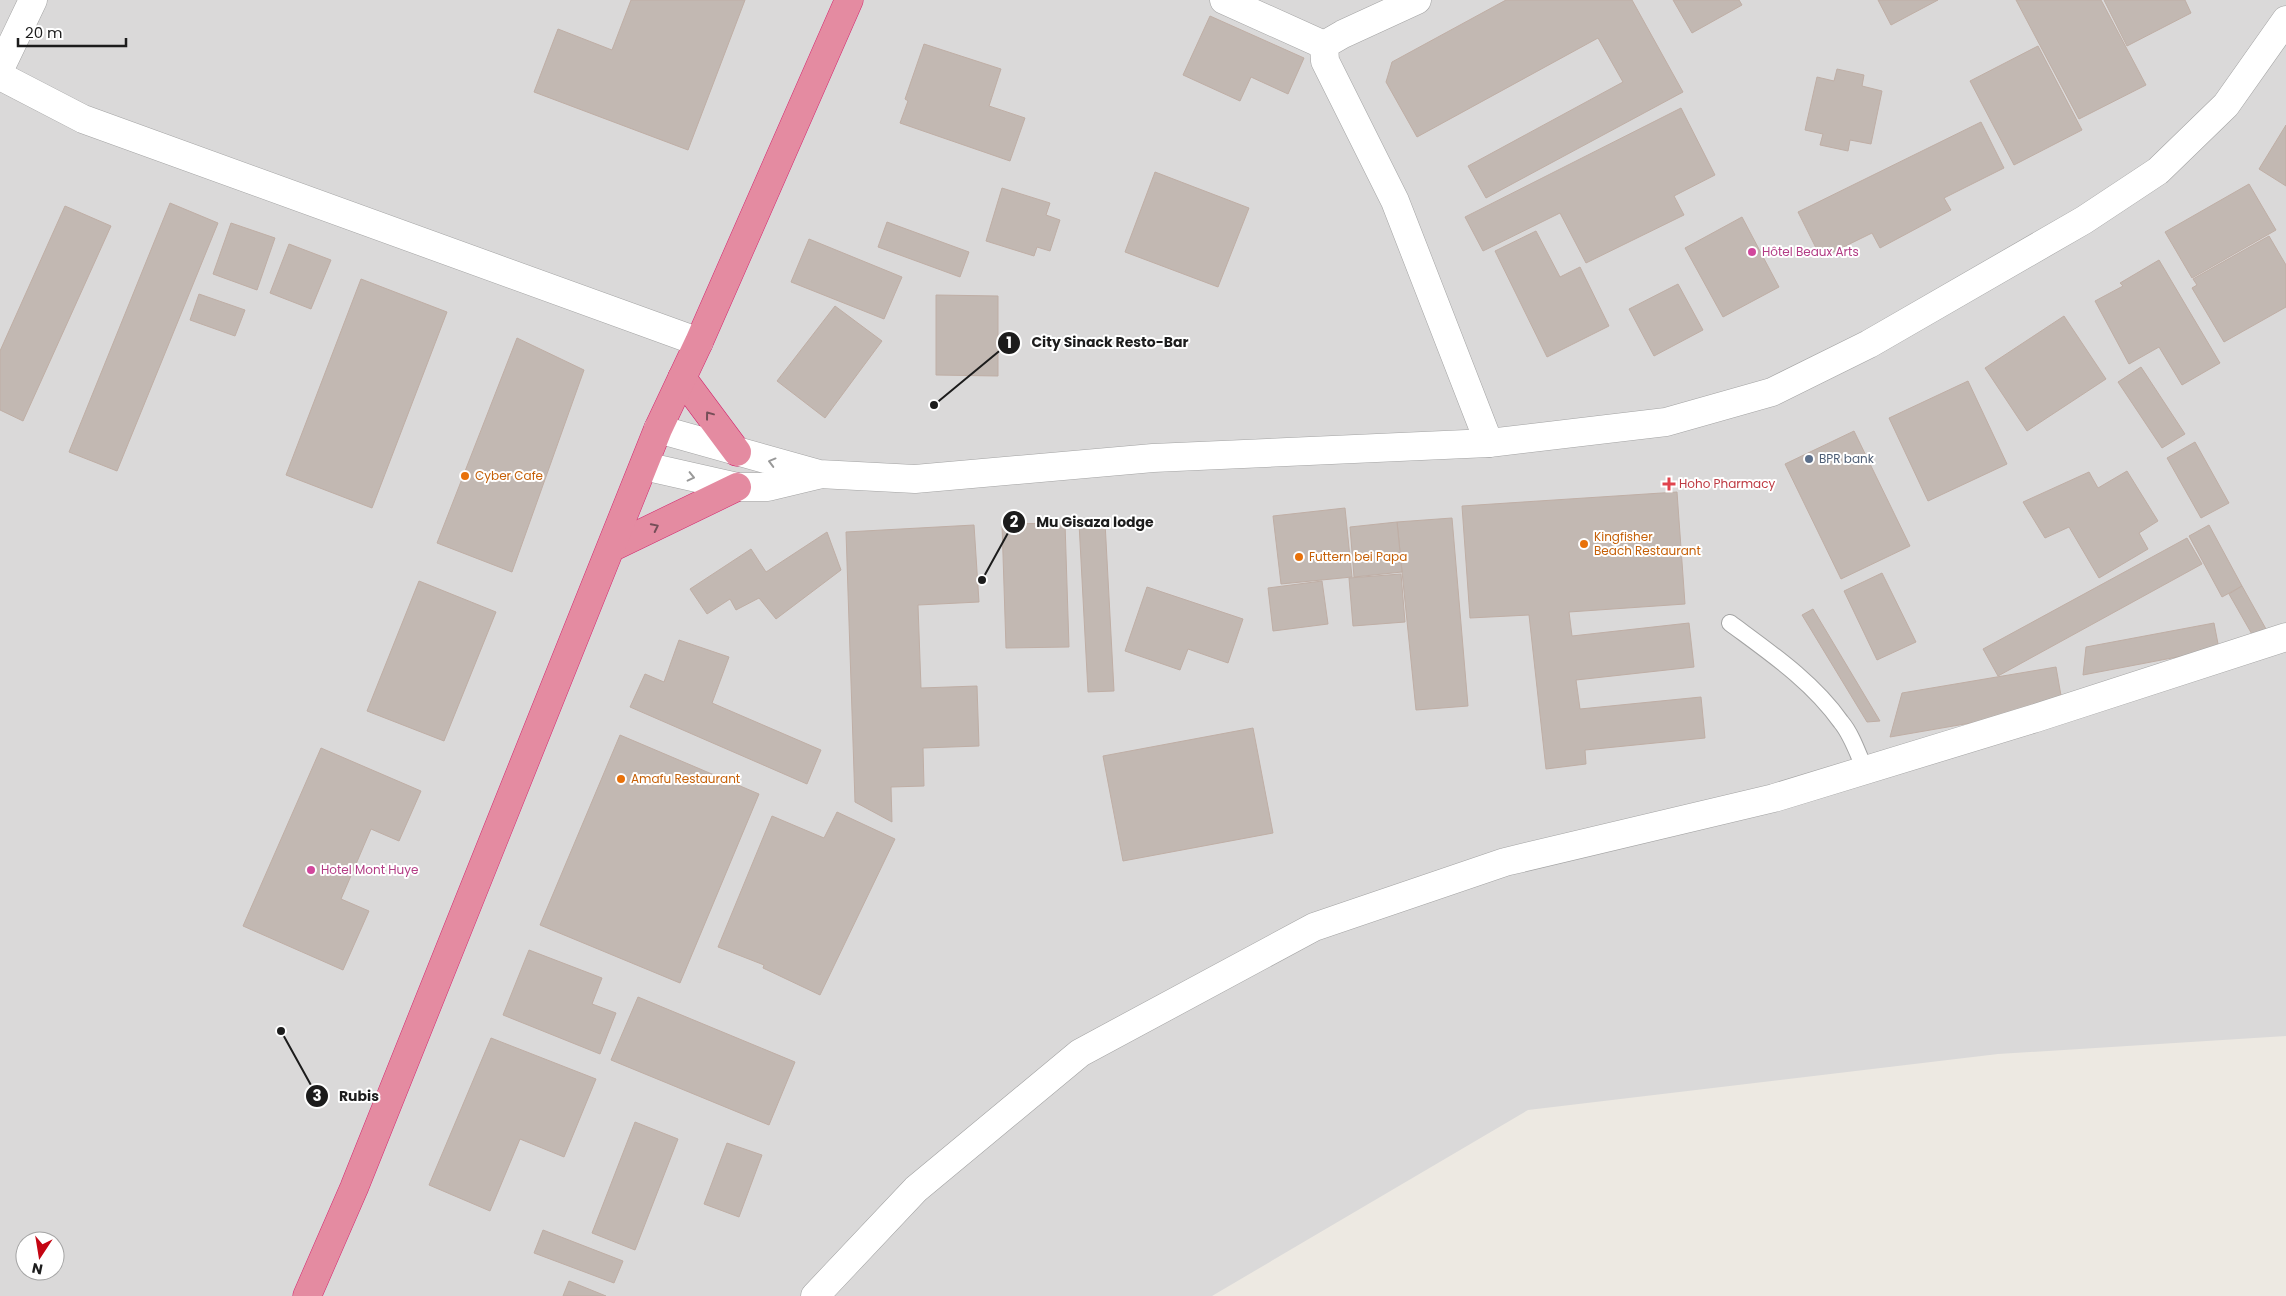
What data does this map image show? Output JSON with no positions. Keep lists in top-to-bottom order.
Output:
{
  "places": {
    "other": [
      "Hôtel Beaux Arts",
      "City Sinack Resto-Bar",
      "BPR bank",
      "Cyber Cafe",
      "Kingfisher Beach Restaurant",
      "Futtern bei Papa",
      "Mu Gisaza lodge",
      "Amafu Restaurant",
      "Hotel Mont Huye",
      "Rubis"
    ],
    "health": ["Hoho Pharmacy"]
  },
  "scale_bar": "20 m",
  "north": "bottom"
}
